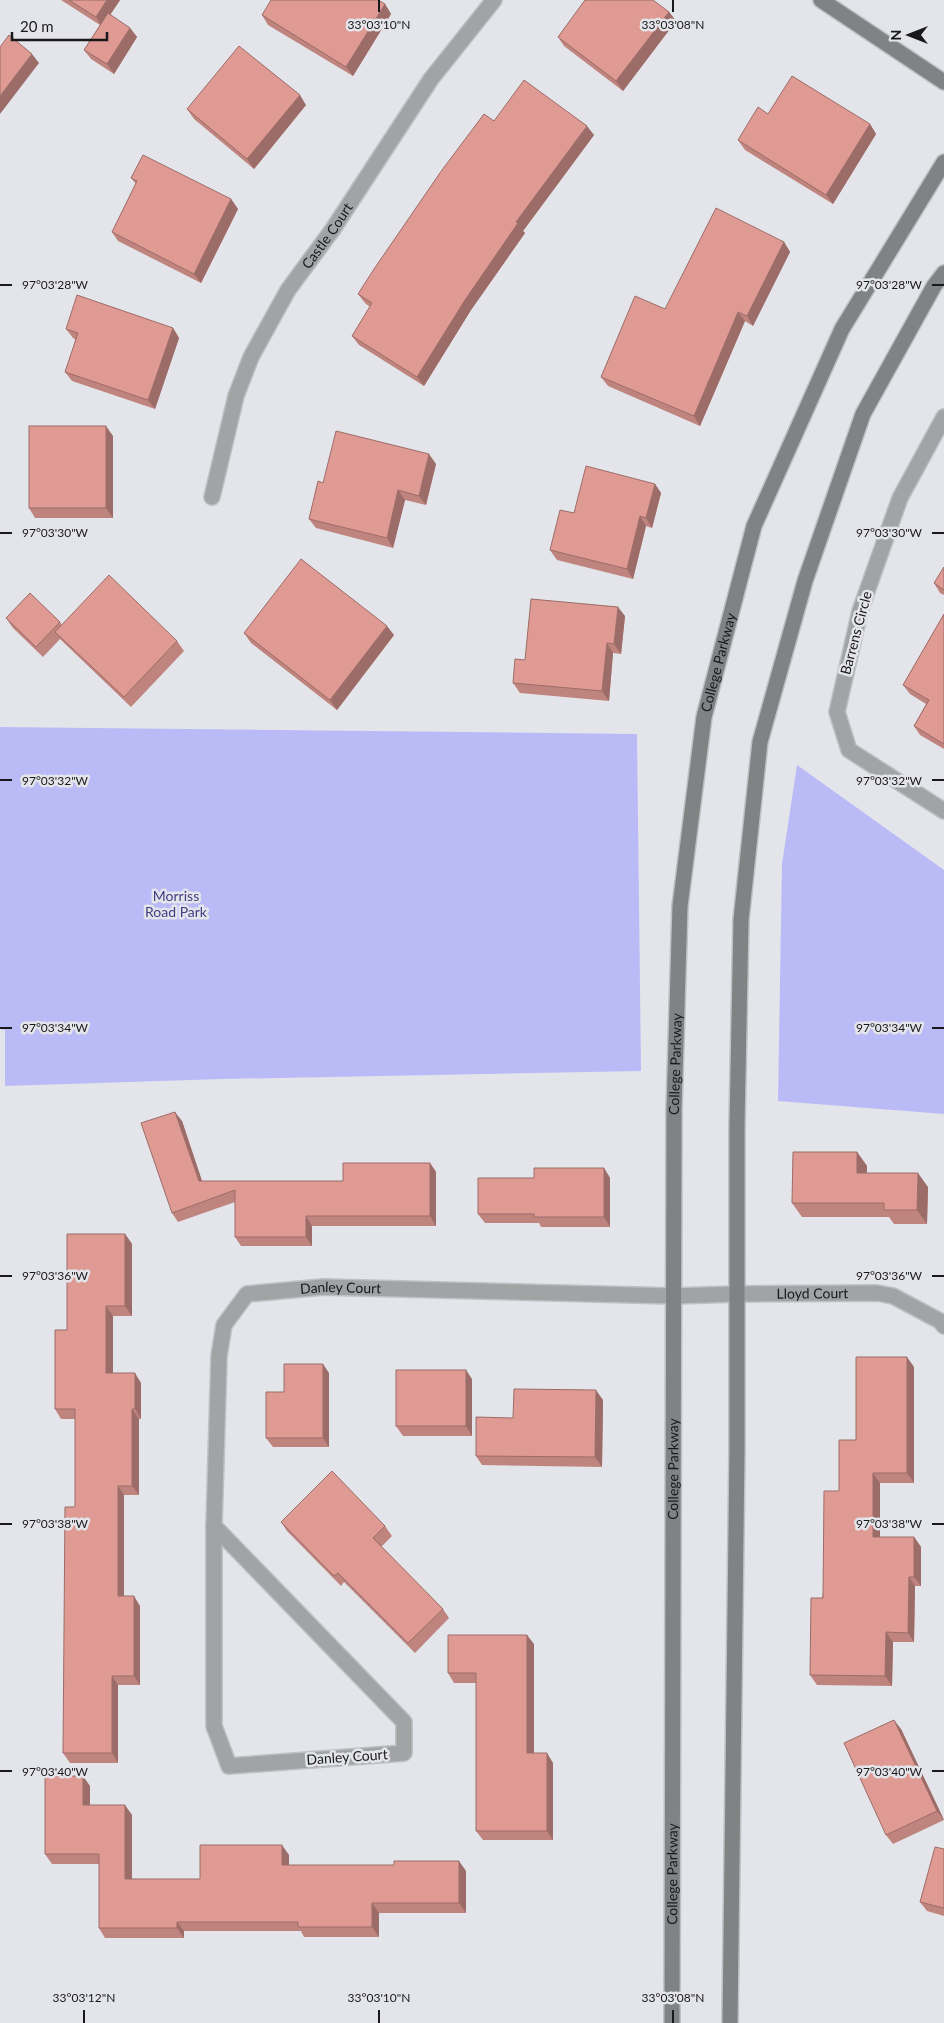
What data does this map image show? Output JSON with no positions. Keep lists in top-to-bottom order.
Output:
{
  "streets": {
    "main road": ["College Parkway"],
    "street": [
      "Castle Court",
      "Barrens Circle",
      "Danley Court",
      "Lloyd Court"
    ]
  },
  "crossings": [
    ["College Parkway", "Danley Court"],
    ["College Parkway", "Lloyd Court"],
    ["Danley Court", "Lloyd Court"]
  ],
  "parks": ["Morriss Road Park"],
  "scale_bar": "20 m",
  "north": "left",
  "coordinates": [
    "33°03'10\"N",
    "33°03'08\"N",
    "97°03'28\"W",
    "97°03'30\"W",
    "97°03'32\"W",
    "97°03'34\"W",
    "97°03'36\"W",
    "97°03'38\"W",
    "97°03'40\"W",
    "33°03'12\"N"
  ]
}
